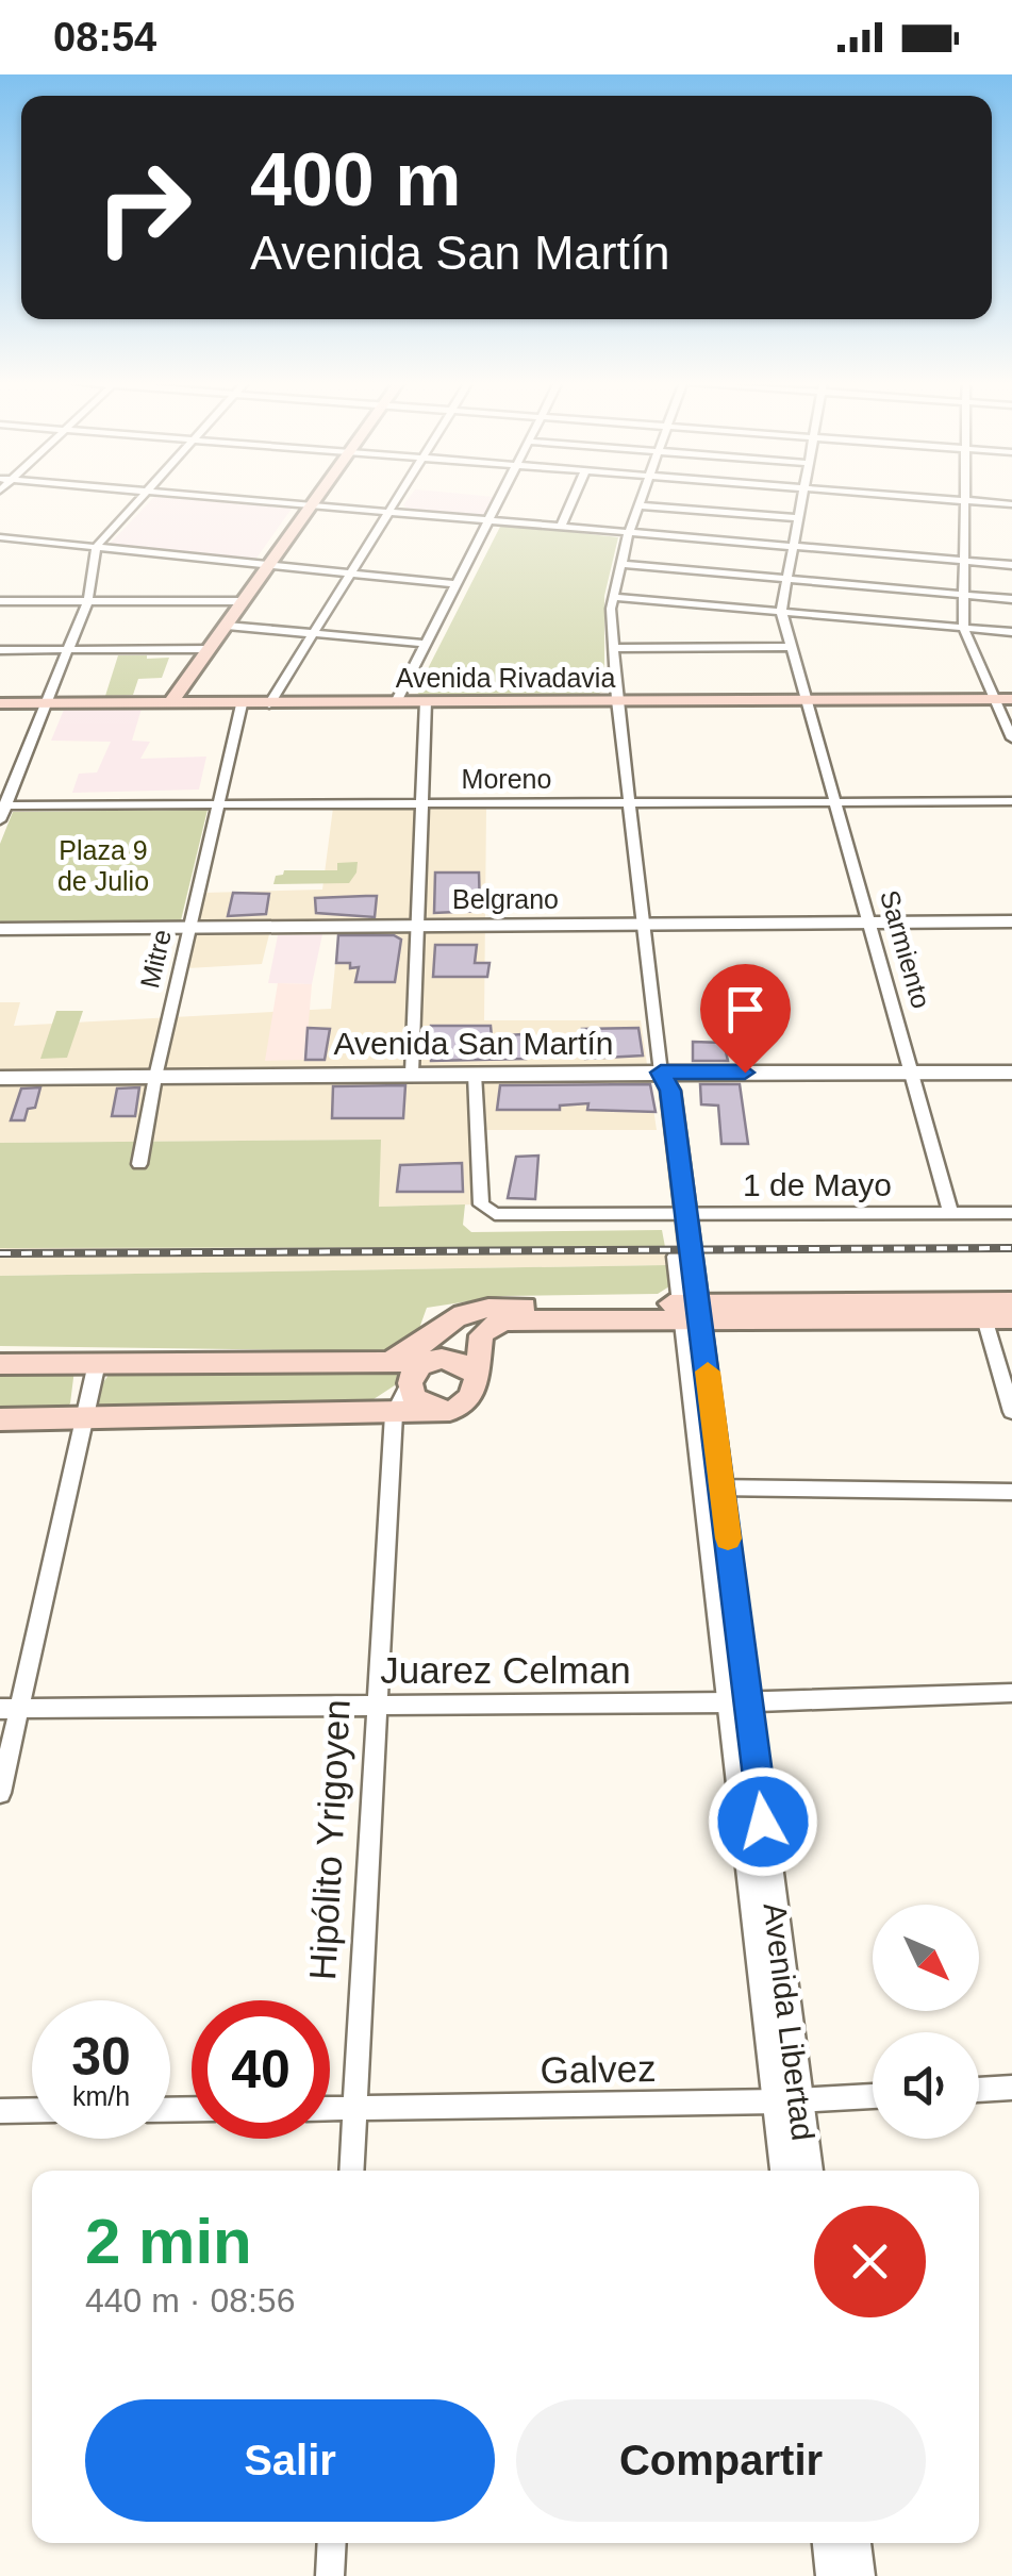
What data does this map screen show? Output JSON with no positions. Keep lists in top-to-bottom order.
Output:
{
  "streets": {
    "main road": ["Avenida Rivadavia"],
    "street": [
      "Moreno",
      "Belgrano",
      "Sarmiento",
      "Mitre",
      "Avenida San Martín",
      "1 de Mayo",
      "Juarez Celman",
      "Hipólito Yrigoyen",
      "Avenida Libertad",
      "Galvez"
    ]
  },
  "crossings": [
    ["Avenida Rivadavia", "Sarmiento"],
    ["Avenida Rivadavia", "Mitre"],
    ["Moreno", "Sarmiento"],
    ["Moreno", "Mitre"],
    ["Belgrano", "Sarmiento"],
    ["Belgrano", "Mitre"],
    ["Sarmiento", "Avenida San Martín"],
    ["Sarmiento", "1 de Mayo"],
    ["Mitre", "Avenida San Martín"],
    ["Avenida San Martín", "1 de Mayo"],
    ["Avenida San Martín", "Avenida Libertad"],
    ["1 de Mayo", "Avenida Libertad"],
    ["Juarez Celman", "Hipólito Yrigoyen"],
    ["Juarez Celman", "Avenida Libertad"],
    ["Hipólito Yrigoyen", "Galvez"],
    ["Avenida Libertad", "Galvez"]
  ],
  "parks": ["Plaza 9 de Julio"],
  "north": "bottom right",
  "page": {
    "status": "08:54",
    "turn": ["400 m", "Avenida San Martín"],
    "speed": "30 km/h",
    "limit": "40",
    "heading": ["2 min", "440 m · 08:56"],
    "buttons": ["Salir", "Compartir"]
  }
}
